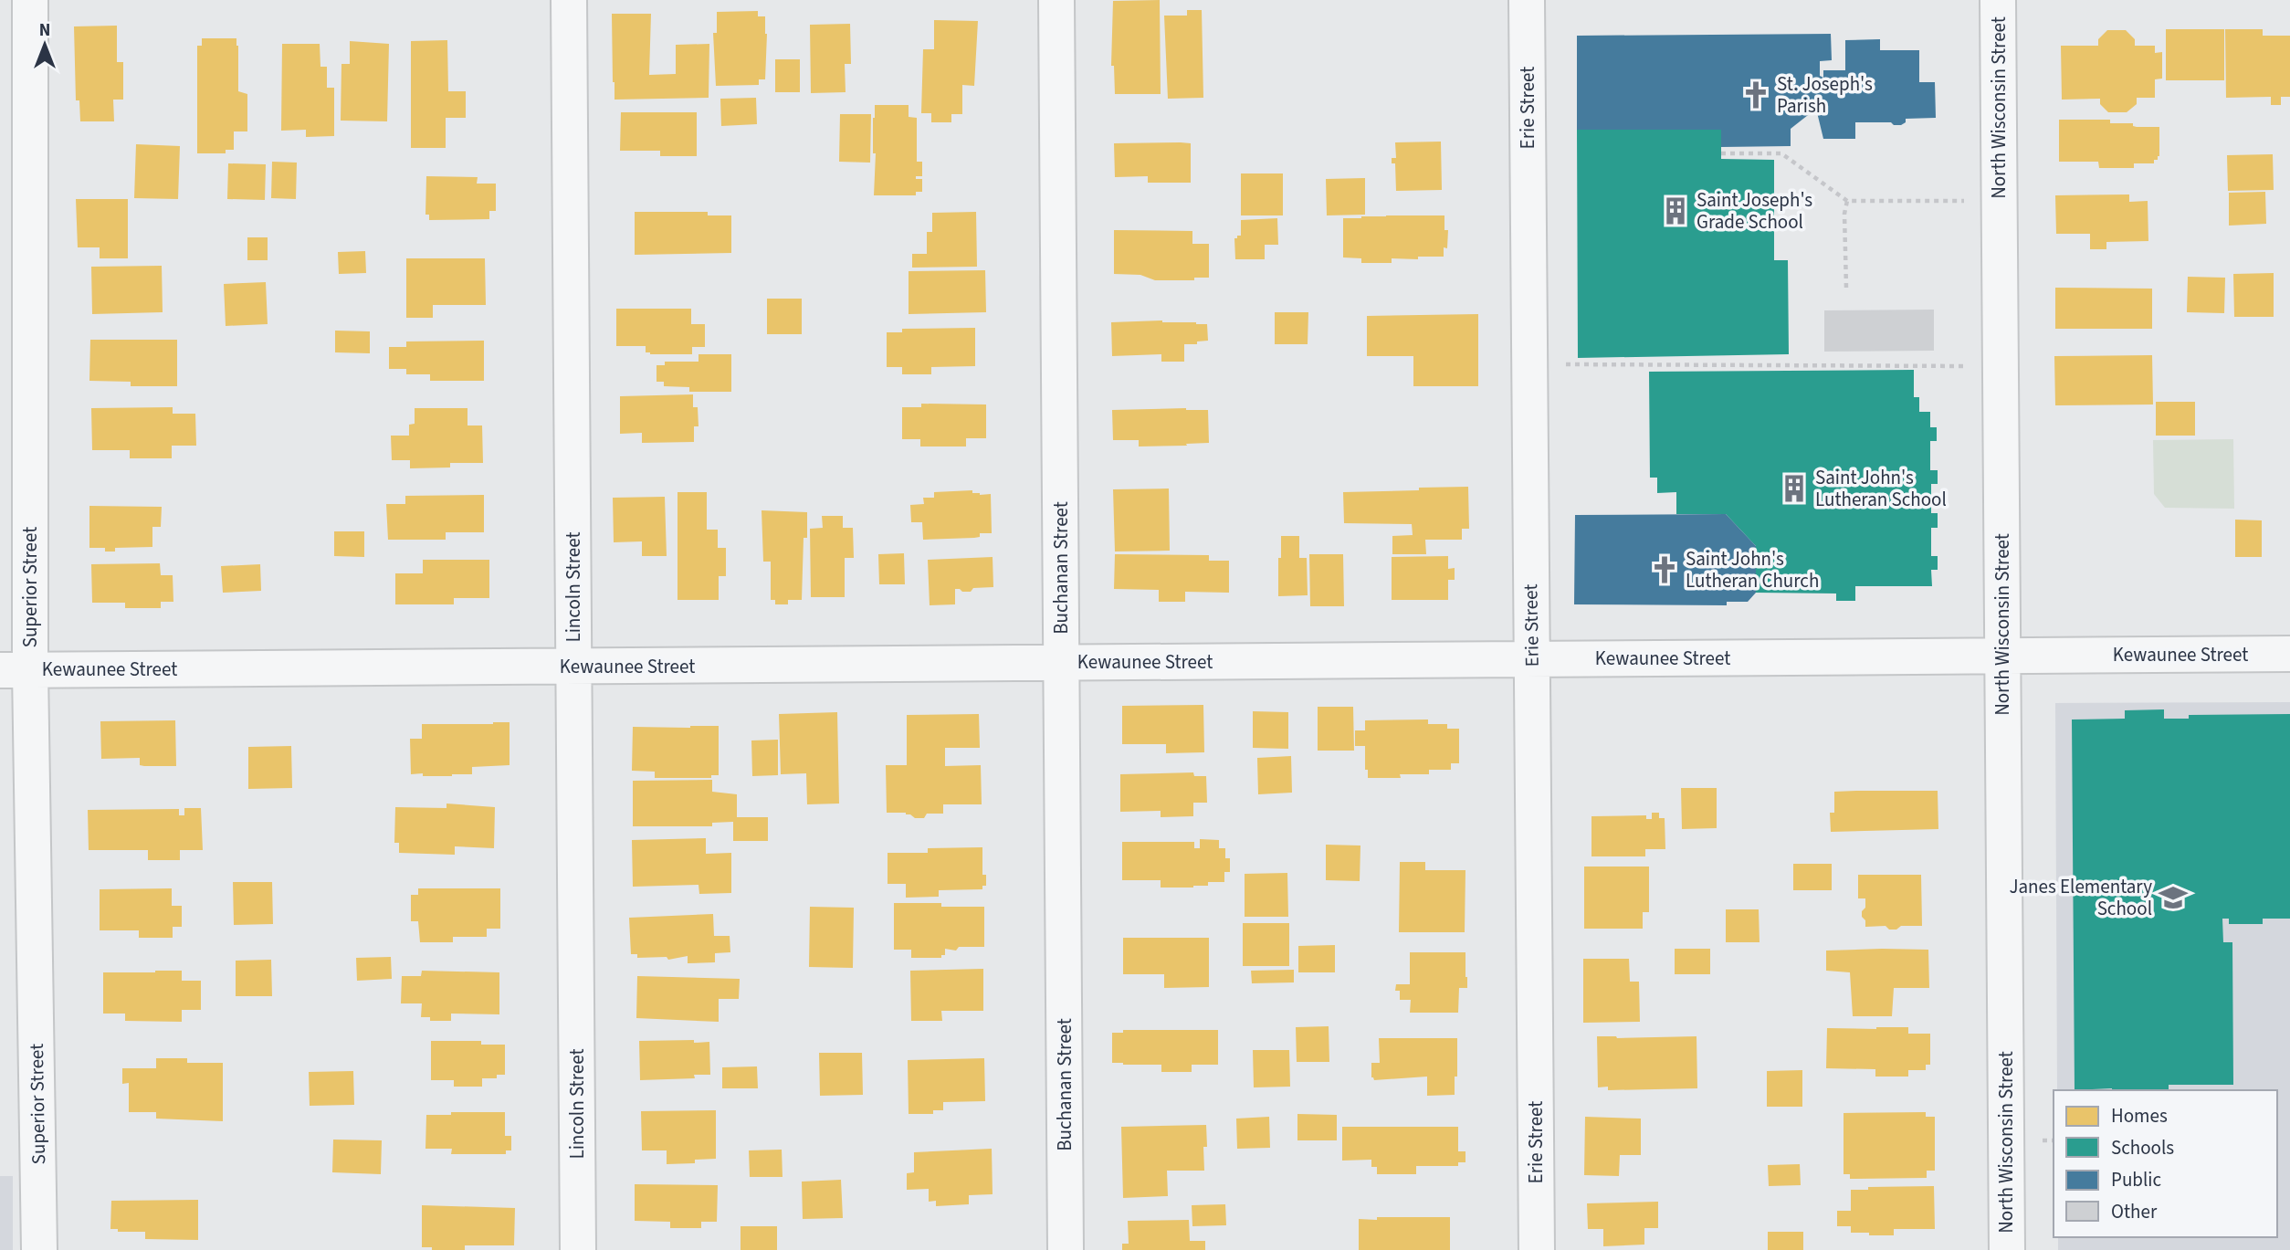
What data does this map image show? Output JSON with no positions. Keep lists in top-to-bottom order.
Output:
{
  "streets": {
    "street": [
      "Erie Street",
      "North Wisconsin Street",
      "Buchanan Street",
      "Superior Street",
      "Lincoln Street",
      "Kewaunee Street"
    ]
  },
  "crossings": [
    ["Erie Street", "Kewaunee Street"],
    ["North Wisconsin Street", "Kewaunee Street"],
    ["Buchanan Street", "Kewaunee Street"],
    ["Superior Street", "Kewaunee Street"],
    ["Lincoln Street", "Kewaunee Street"]
  ],
  "places": {
    "church": ["St. Joseph's Parish", "Saint John's Lutheran Church"],
    "building": ["Saint Joseph's Grade School", "Saint John's Lutheran School"],
    "school or university": ["Janes Elementary School"]
  },
  "legend": [
    "Homes",
    "Schools",
    "Public",
    "Other"
  ],
  "north": "top"
}
